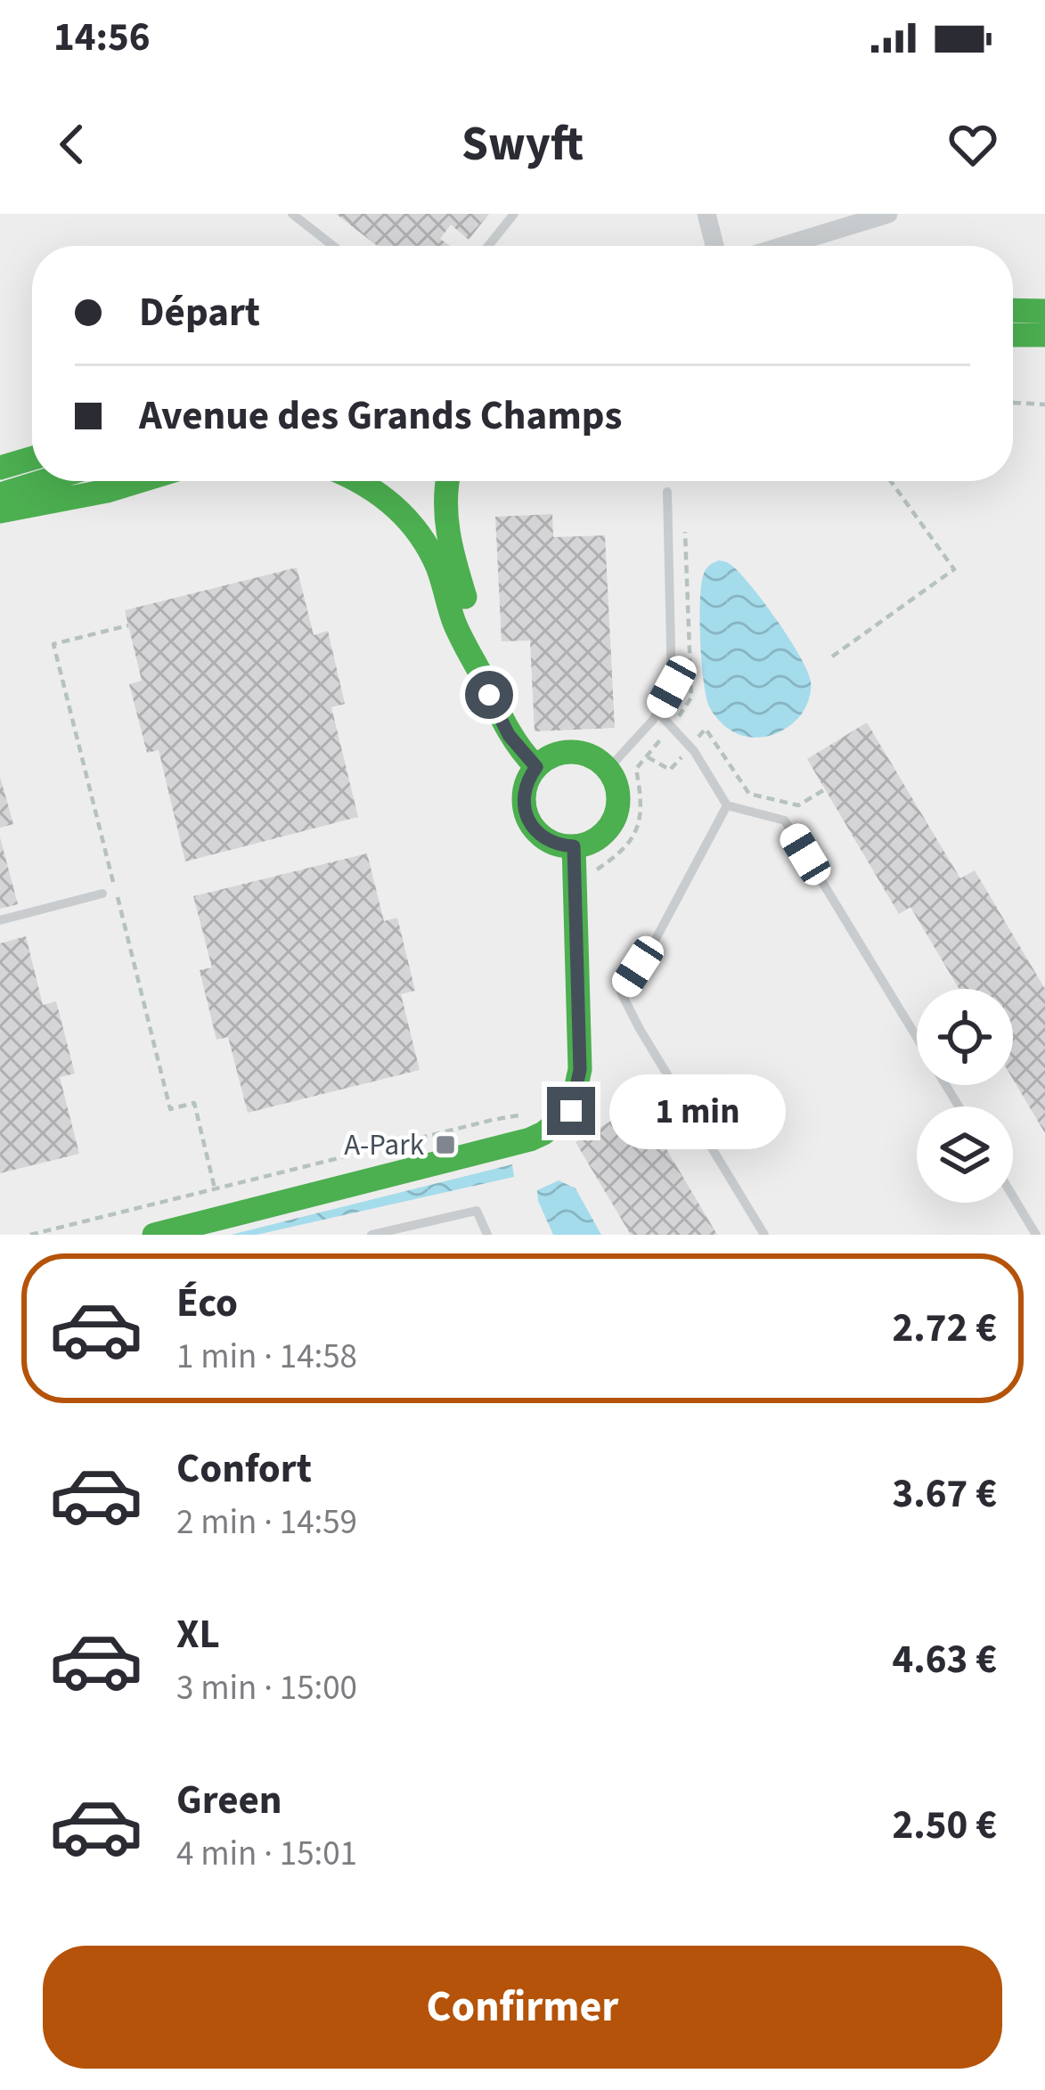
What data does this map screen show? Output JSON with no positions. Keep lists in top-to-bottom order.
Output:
{
  "places": {
    "transit": ["A-Park"]
  },
  "page": {
    "status": "14:56",
    "header": "Swyft",
    "banner": ["Départ", "Avenue des Grands Champs"],
    "bubble": "1 min",
    "list": [
      {
        "name": "Éco",
        "note": "1 min · 14:58",
        "value": "2.72 €"
      },
      {
        "name": "Confort",
        "note": "2 min · 14:59",
        "value": "3.67 €"
      },
      {
        "name": "XL",
        "note": "3 min · 15:00",
        "value": "4.63 €"
      },
      {
        "name": "Green",
        "note": "4 min · 15:01",
        "value": "2.50 €"
      }
    ],
    "buttons": "Confirmer"
  }
}
